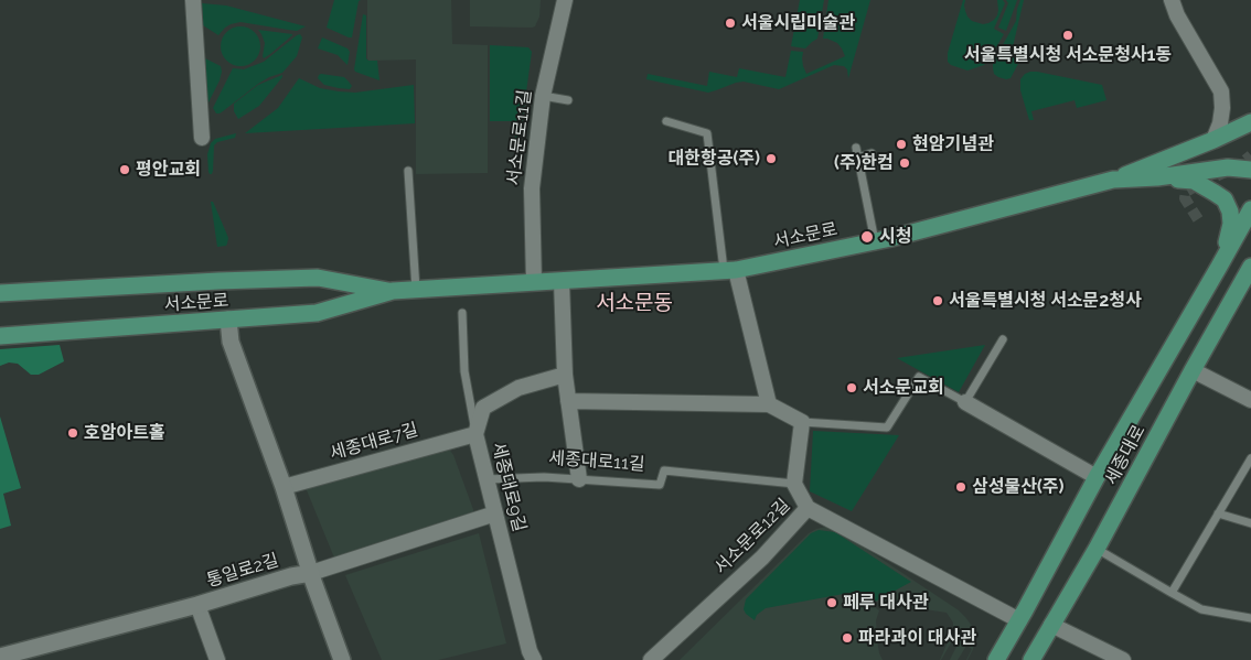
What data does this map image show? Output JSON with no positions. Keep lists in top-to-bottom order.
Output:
{
  "streets": {
    "main road": ["서소문로", "세종대로"],
    "street": [
      "서소문로11길",
      "세종대로7길",
      "세종대로9길",
      "서소문로12길",
      "통일로2길"
    ],
    "lane": ["세종대로11길"]
  },
  "crossings": [
    ["서소문로11길", "서소문로"],
    ["세종대로7길", "세종대로9길"],
    ["세종대로", "서소문로12길"],
    ["세종대로11길", "세종대로9길"],
    ["세종대로11길", "서소문로12길"],
    ["세종대로9길", "통일로2길"]
  ],
  "districts": ["서소문동"],
  "places": [
    "서울시립미술관",
    "서울특별시청 서소문청사1동",
    "현암기념관",
    "대한항공(주)",
    "(주)한컴",
    "평안교회",
    "시청",
    "서울특별시청 서소문2청사",
    "서소문교회",
    "호암아트홀",
    "삼성물산(주)",
    "페루 대사관",
    "파라과이 대사관"
  ]
}
